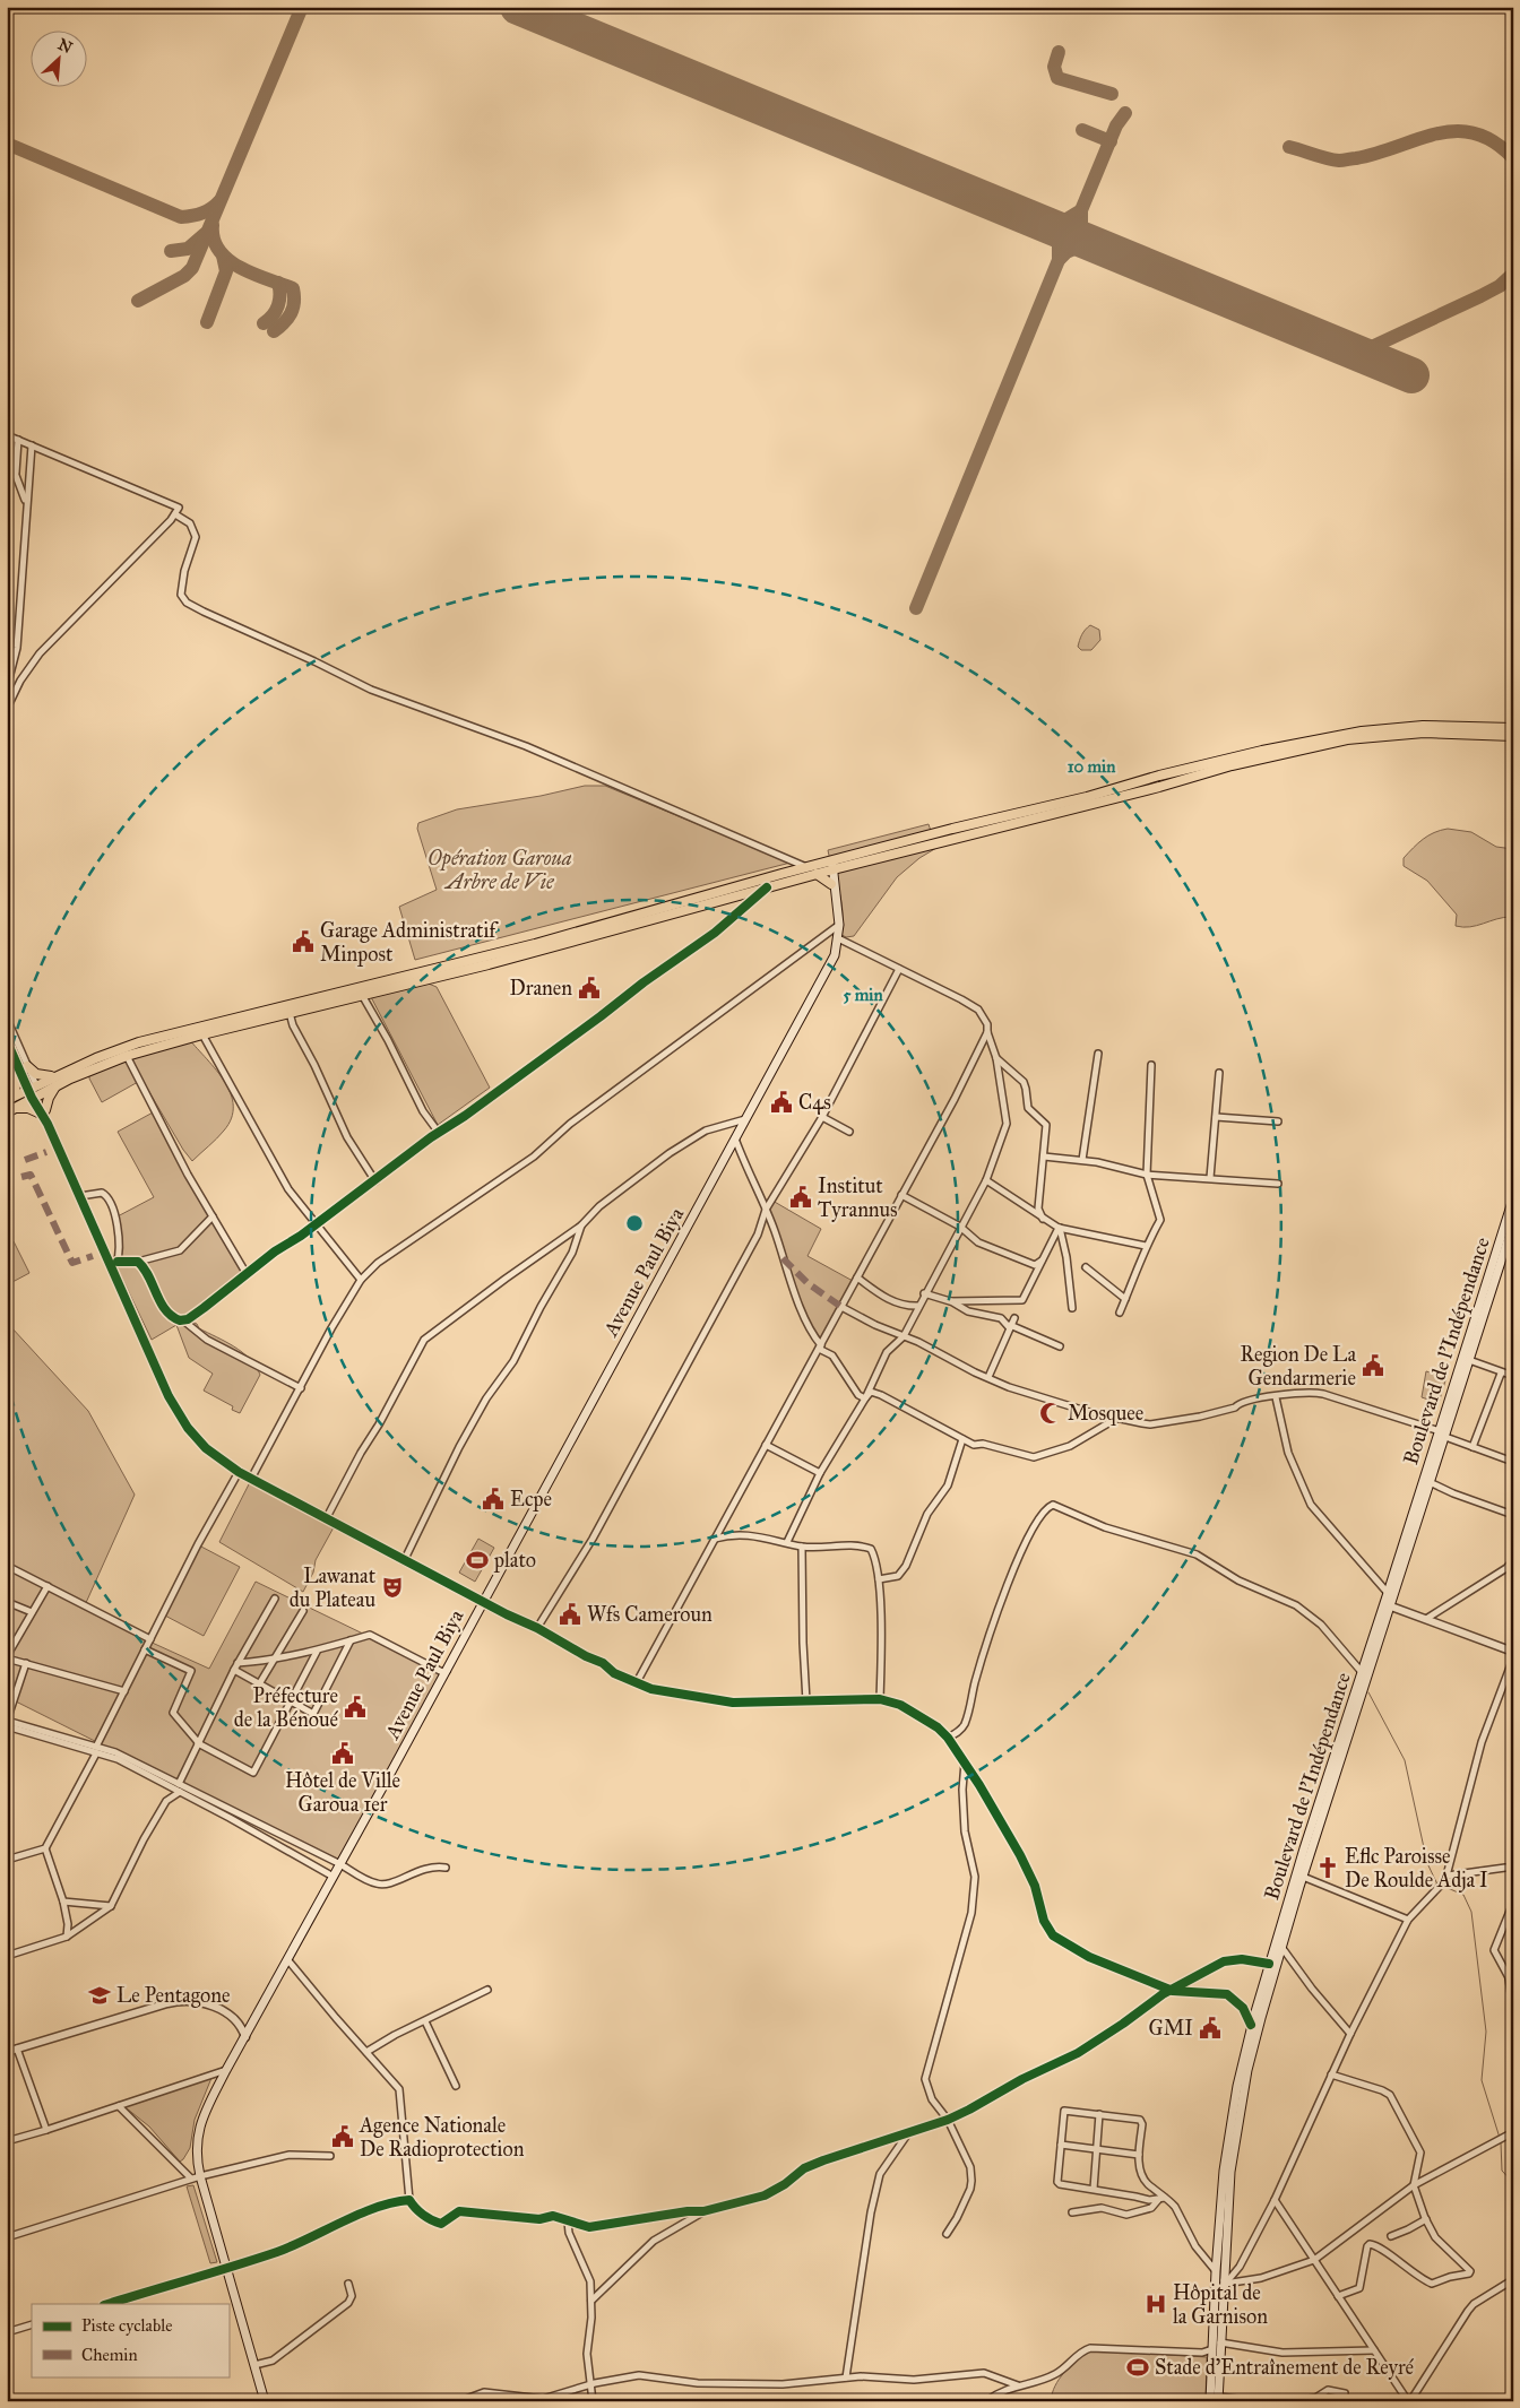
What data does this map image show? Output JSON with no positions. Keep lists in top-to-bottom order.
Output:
{
  "streets": {
    "main road": ["Avenue Paul Biya", "Boulevard de l'Indépendance"]
  },
  "parks": ["Opération Garoua Arbre de Vie"],
  "places": {
    "public building": [
      "Garage Administratif Minpost",
      "Dranen",
      "C4s",
      "Institut Tyrannus",
      "Region De La Gendarmerie",
      "Ecpe",
      "Wfs Cameroun",
      "Préfecture de la Bénoué",
      "Hôtel de Ville Garoua 1er",
      "GMI",
      "Agence Nationale De Radioprotection"
    ],
    "mosque": ["Mosquee"],
    "sports": ["plato", "Stade d'Entraînement de Reyré"],
    "theatre": ["Lawanat du Plateau"],
    "church": ["Eflc Paroisse De Roulde Adja I"],
    "school or university": ["Le Pentagone"],
    "hospital": ["Hôpital de la Garnison"]
  },
  "legend": ["Piste cyclable", "Chemin"],
  "north": "top right",
  "rings": ["10 min", "5 min"]
}
